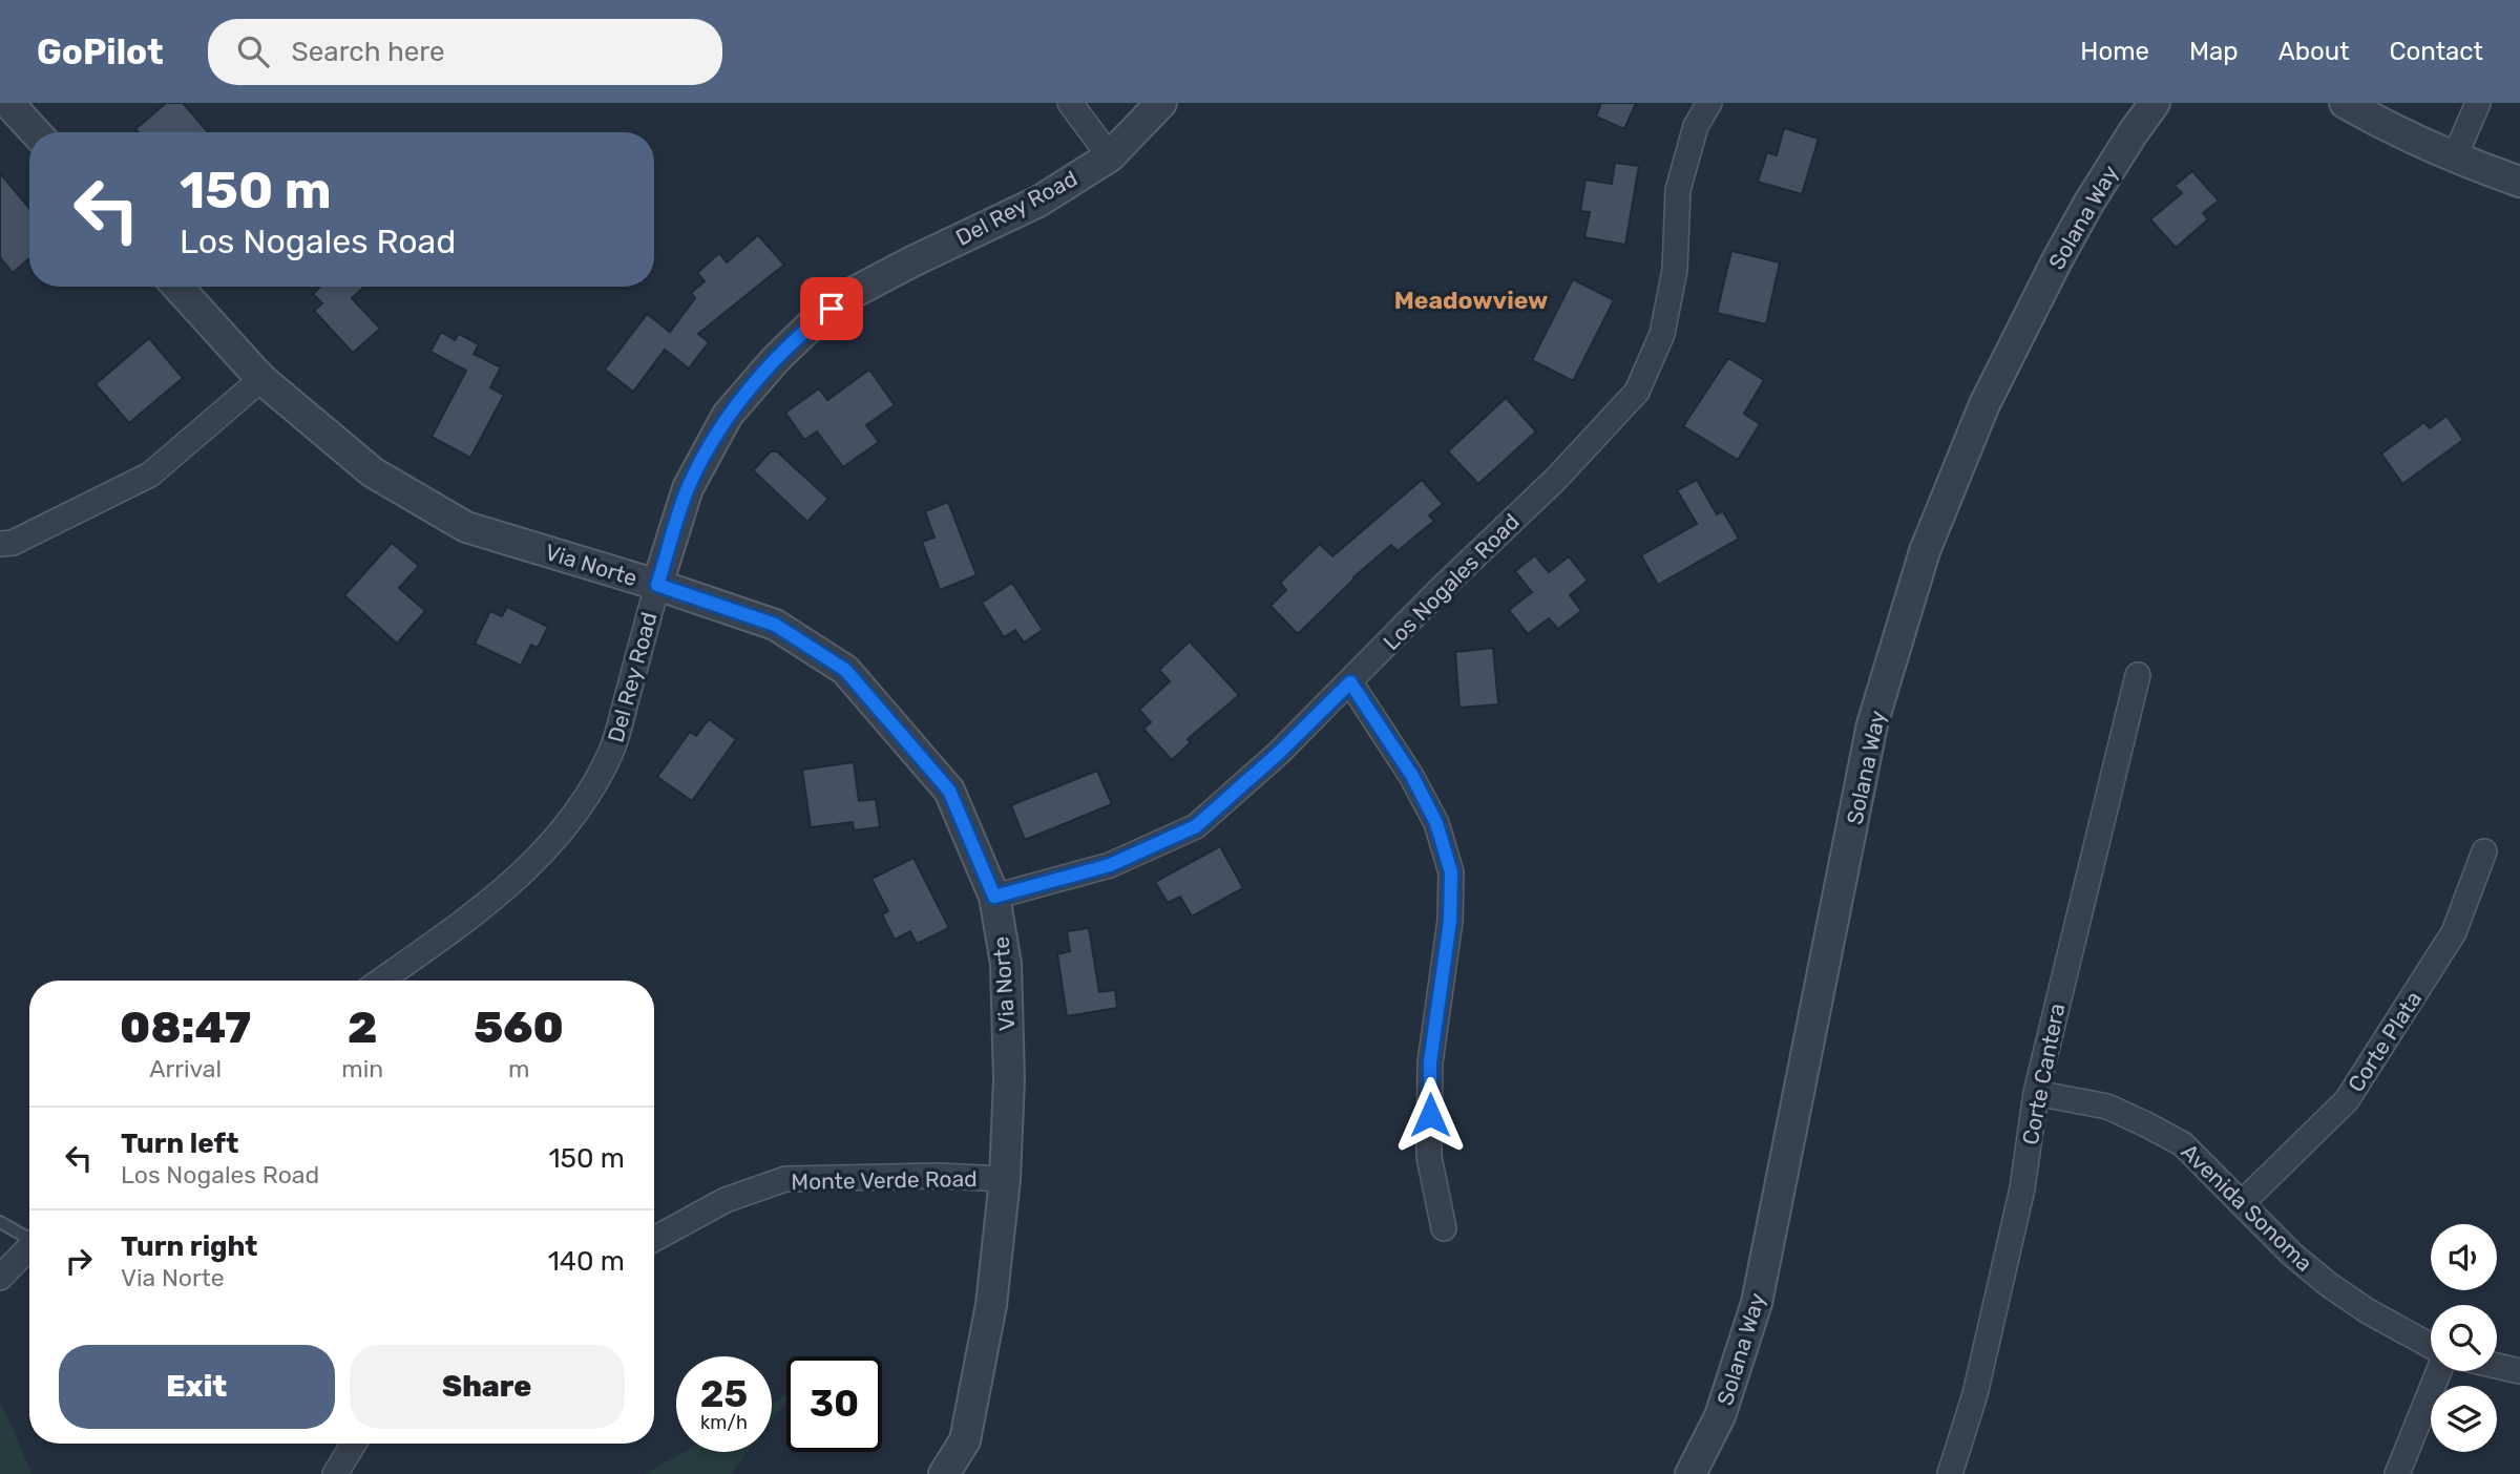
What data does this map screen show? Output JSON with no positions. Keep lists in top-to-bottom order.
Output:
{
  "streets": {
    "street": [
      "Del Rey Road",
      "Solana Way",
      "Via Norte",
      "Los Nogales Road",
      "Corte Plata",
      "Corte Cantera",
      "Monte Verde Road",
      "Avenida Sonoma"
    ]
  },
  "crossings": [
    ["Del Rey Road", "Via Norte"],
    ["Via Norte", "Los Nogales Road"],
    ["Via Norte", "Monte Verde Road"],
    ["Corte Plata", "Avenida Sonoma"],
    ["Corte Cantera", "Avenida Sonoma"]
  ],
  "districts": ["Meadowview"],
  "page": {
    "header": "GoPilot",
    "search": "Search here",
    "nav": [
      "Home",
      "Map",
      "About",
      "Contact"
    ],
    "turn": ["150 m", "Los Nogales Road"],
    "eta": [
      "08:47",
      "Arrival",
      "2",
      "min",
      "560",
      "m"
    ],
    "list": [
      {
        "name": "Turn left",
        "note": "Los Nogales Road",
        "value": "150 m"
      },
      {
        "name": "Turn right",
        "note": "Via Norte",
        "value": "140 m"
      }
    ],
    "buttons": ["Exit", "Share"],
    "speed": "25 km/h",
    "limit": "30"
  }
}
